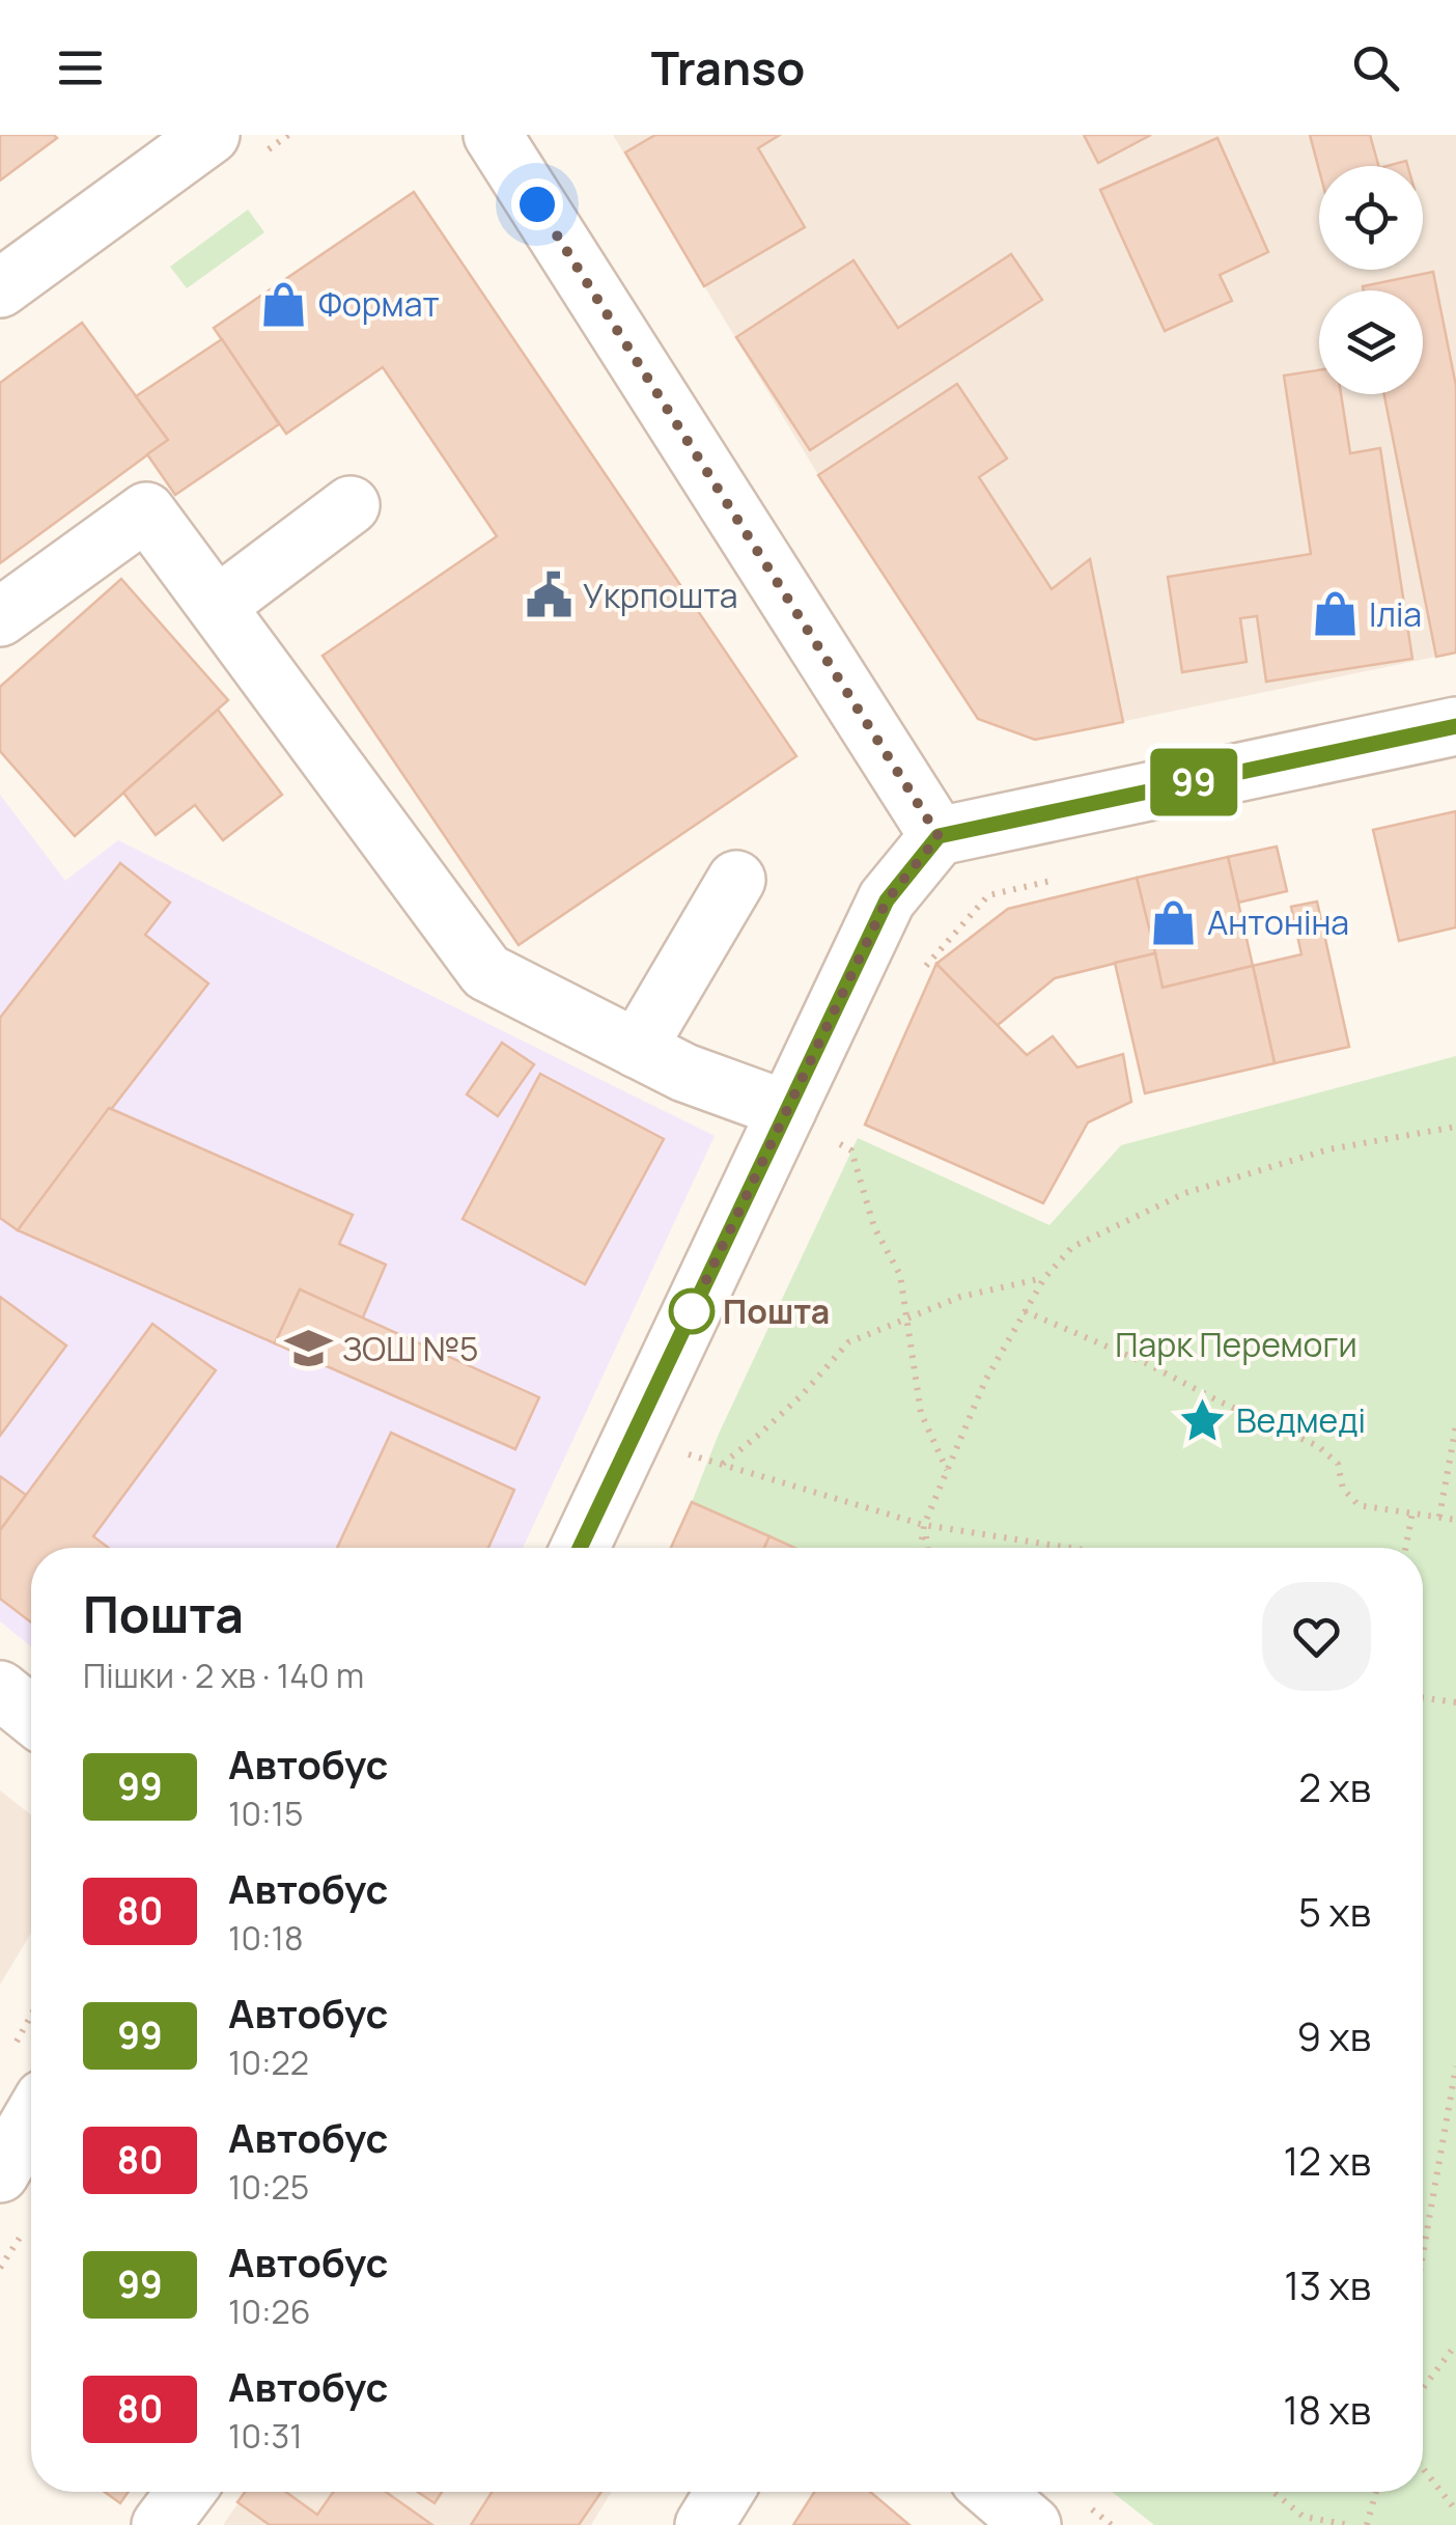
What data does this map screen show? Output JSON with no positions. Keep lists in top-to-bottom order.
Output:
{
  "parks": ["Парк Перемоги"],
  "places": {
    "shop": ["Формат", "Іліа", "Антоніна"],
    "public building": ["Укрпошта"],
    "other": ["Пошта"],
    "school or university": ["ЗОШ №5"],
    "place": ["Ведмеді"]
  },
  "lines": ["bus line 99"],
  "page": {
    "header": "Transo",
    "on_map": "99",
    "heading": ["Пошта", "Пішки · 2 хв · 140 m"],
    "list": [
      {
        "mark": "99",
        "name": "Автобус",
        "note": "10:15",
        "value": "2 хв"
      },
      {
        "mark": "80",
        "name": "Автобус",
        "note": "10:18",
        "value": "5 хв"
      },
      {
        "mark": "99",
        "name": "Автобус",
        "note": "10:22",
        "value": "9 хв"
      },
      {
        "mark": "80",
        "name": "Автобус",
        "note": "10:25",
        "value": "12 хв"
      },
      {
        "mark": "99",
        "name": "Автобус",
        "note": "10:26",
        "value": "13 хв"
      },
      {
        "mark": "80",
        "name": "Автобус",
        "note": "10:31",
        "value": "18 хв"
      }
    ]
  }
}
